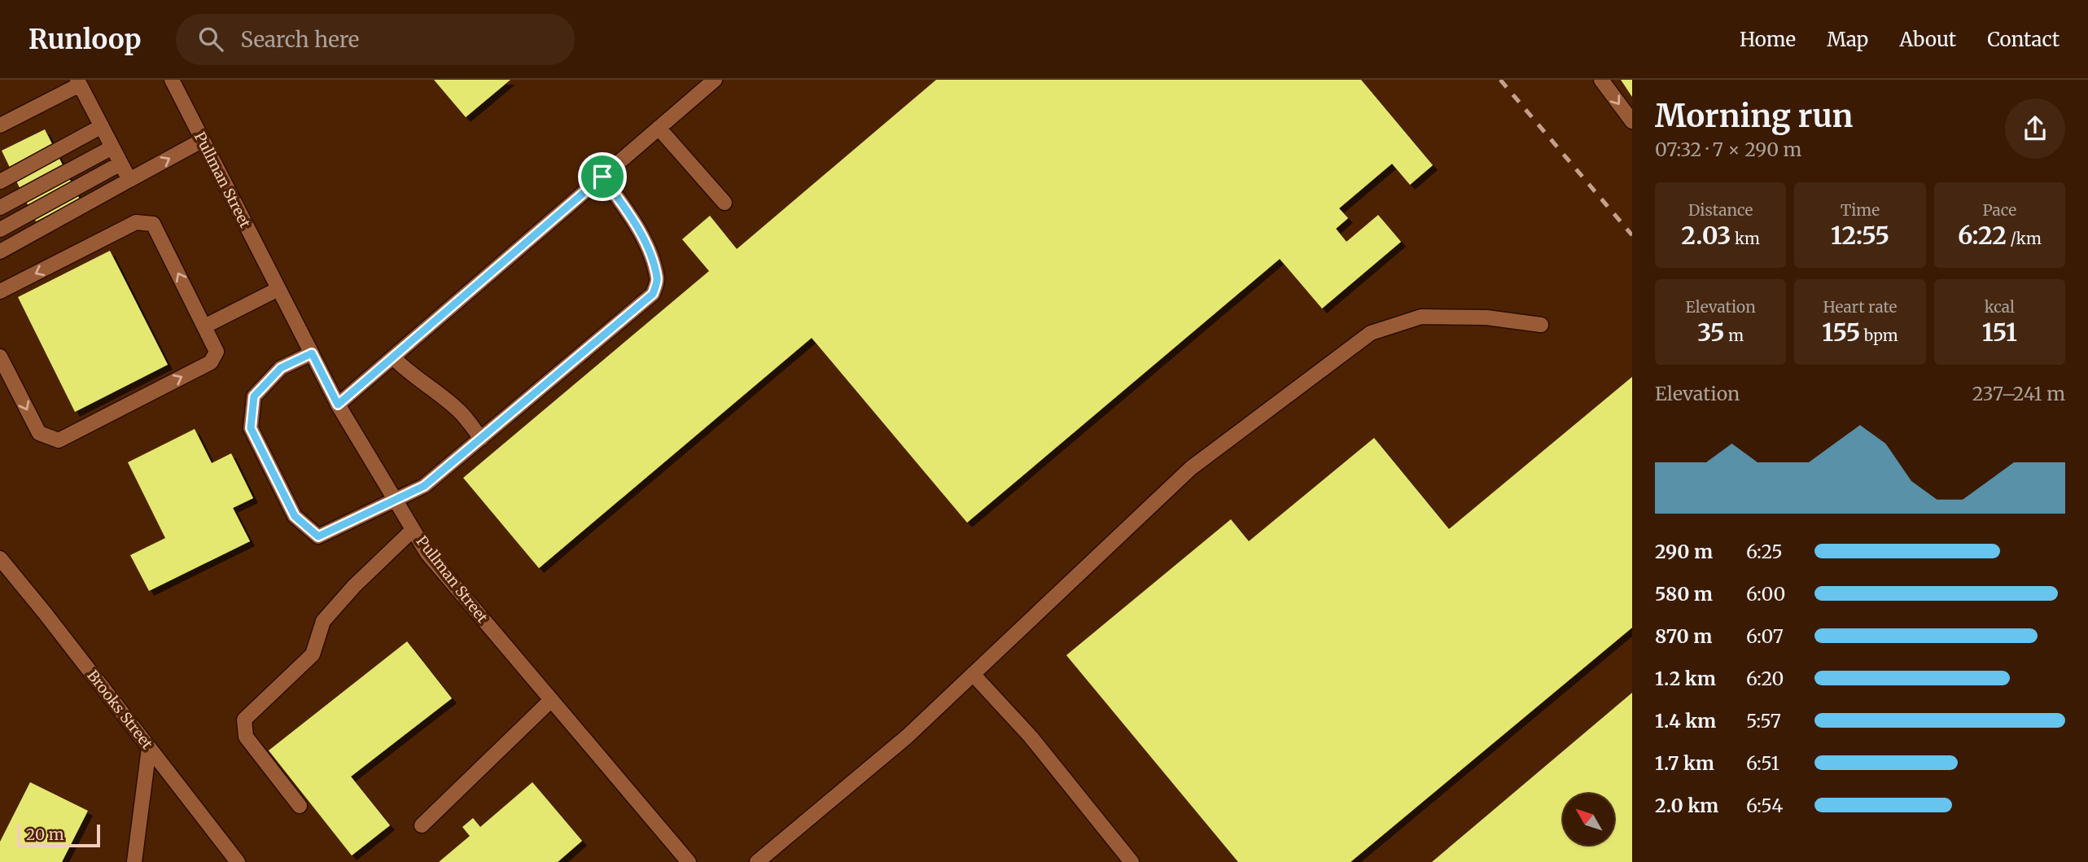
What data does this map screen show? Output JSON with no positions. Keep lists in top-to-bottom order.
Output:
{
  "streets": {
    "street": ["Pullman Street", "Brooks Street"]
  },
  "scale_bar": "20 m",
  "north": "top left",
  "page": {
    "header": "Runloop",
    "search": "Search here",
    "nav": [
      "Home",
      "Map",
      "About",
      "Contact"
    ],
    "heading": ["Morning run", "07:32 · 7 × 290 m"],
    "stats": [
      ["Distance", "2.03 km"],
      ["Time", "12:55"],
      ["Pace", "6:22 /km"],
      ["Elevation", "35 m"],
      ["Heart rate", "155 bpm"],
      ["kcal", "151"]
    ],
    "chart": ["Elevation", "237–241 m"],
    "list": [
      {
        "name": "290 m",
        "note": "6:25"
      },
      {
        "name": "580 m",
        "note": "6:00"
      },
      {
        "name": "870 m",
        "note": "6:07"
      },
      {
        "name": "1.2 km",
        "note": "6:20"
      },
      {
        "name": "1.4 km",
        "note": "5:57"
      },
      {
        "name": "1.7 km",
        "note": "6:51"
      },
      {
        "name": "2.0 km",
        "note": "6:54"
      }
    ],
    "scale": "20 m"
  }
}
